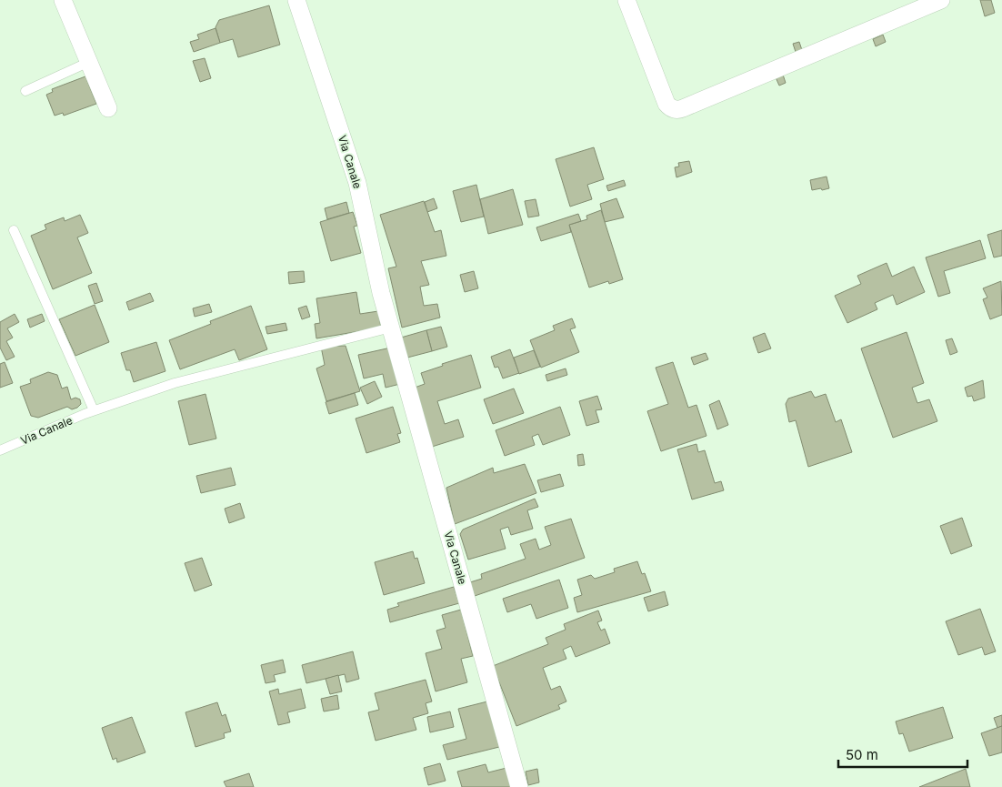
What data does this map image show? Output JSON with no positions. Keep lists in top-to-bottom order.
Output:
{
  "streets": {
    "street": ["Via Canale"]
  },
  "scale_bar": "50 m"
}
